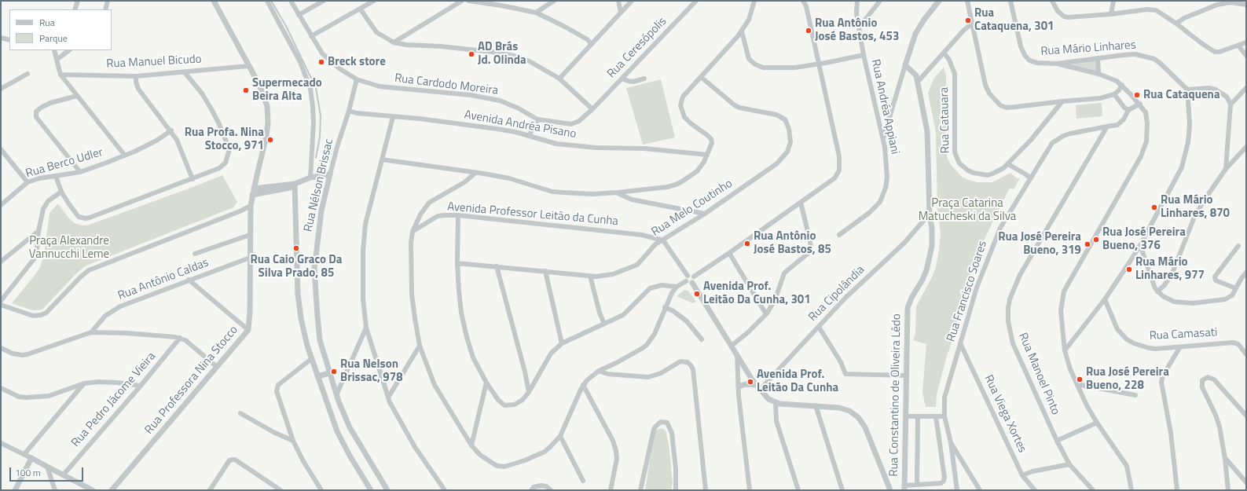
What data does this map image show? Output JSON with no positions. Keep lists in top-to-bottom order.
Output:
{
  "streets": {
    "street": [
      "Rua Ceresópolis",
      "Rua Mário Linhares",
      "Rua Manuel Bicudo",
      "Rua Cardodo Moreira",
      "Rua Andréa Appiani",
      "Rua Catauara",
      "Avenida Andréa Pisano",
      "Rua Berco Udler",
      "Rua Nélson Brissac",
      "Rua Melo Coutinho",
      "Avenida Professor Leitão da Cunha",
      "Rua Antônio Caldas",
      "Rua Francisco Soares",
      "Rua Cipolândia",
      "Rua Camasati",
      "Rua Manoel Pinto",
      "Rua Professora Nina Stocco",
      "Rua Constantino de Oliveira Lêdo",
      "Rua Pedro Jácome Vieira",
      "Rua Viega Xortes"
    ]
  },
  "crossings": [
    ["Rua Ceresópolis", "Rua Cardodo Moreira"],
    ["Rua Manuel Bicudo", "Rua Professora Nina Stocco"],
    ["Rua Cardodo Moreira", "Rua Nélson Brissac"],
    ["Avenida Andréa Pisano", "Rua Nélson Brissac"],
    ["Rua Melo Coutinho", "Avenida Professor Leitão da Cunha"],
    ["Rua Antônio Caldas", "Rua Professora Nina Stocco"],
    ["Rua Francisco Soares", "Rua Manoel Pinto"],
    ["Rua Francisco Soares", "Rua Viega Xortes"],
    ["Rua Cipolândia", "Rua Constantino de Oliveira Lêdo"]
  ],
  "parks": ["Praça Catarina Matucheski da Silva", "Praça Alexandre Vannucchi Leme"],
  "places": [
    "Rua Cataquena, 301",
    "Rua Antônio José Bastos, 453",
    "AD Brás Jd. Olinda",
    "Breck store",
    "Supermecado Beira Alta",
    "Rua Cataquena",
    "Rua Profa. Nina Stocco, 971",
    "Rua Mário Linhares, 870",
    "Rua José Pereira Bueno, 376",
    "Rua Antônio José Bastos, 85",
    "Rua José Pereira Bueno, 319",
    "Rua Caio Graco Da Silva Prado, 85",
    "Rua Mário Linhares, 977",
    "Avenida Prof. Leitão Da Cunha, 301",
    "Rua Nelson Brissac, 978",
    "Rua José Pereira Bueno, 228",
    "Avenida Prof. Leitão Da Cunha"
  ],
  "legend": ["Rua", "Parque"],
  "scale_bar": "100 m"
}
